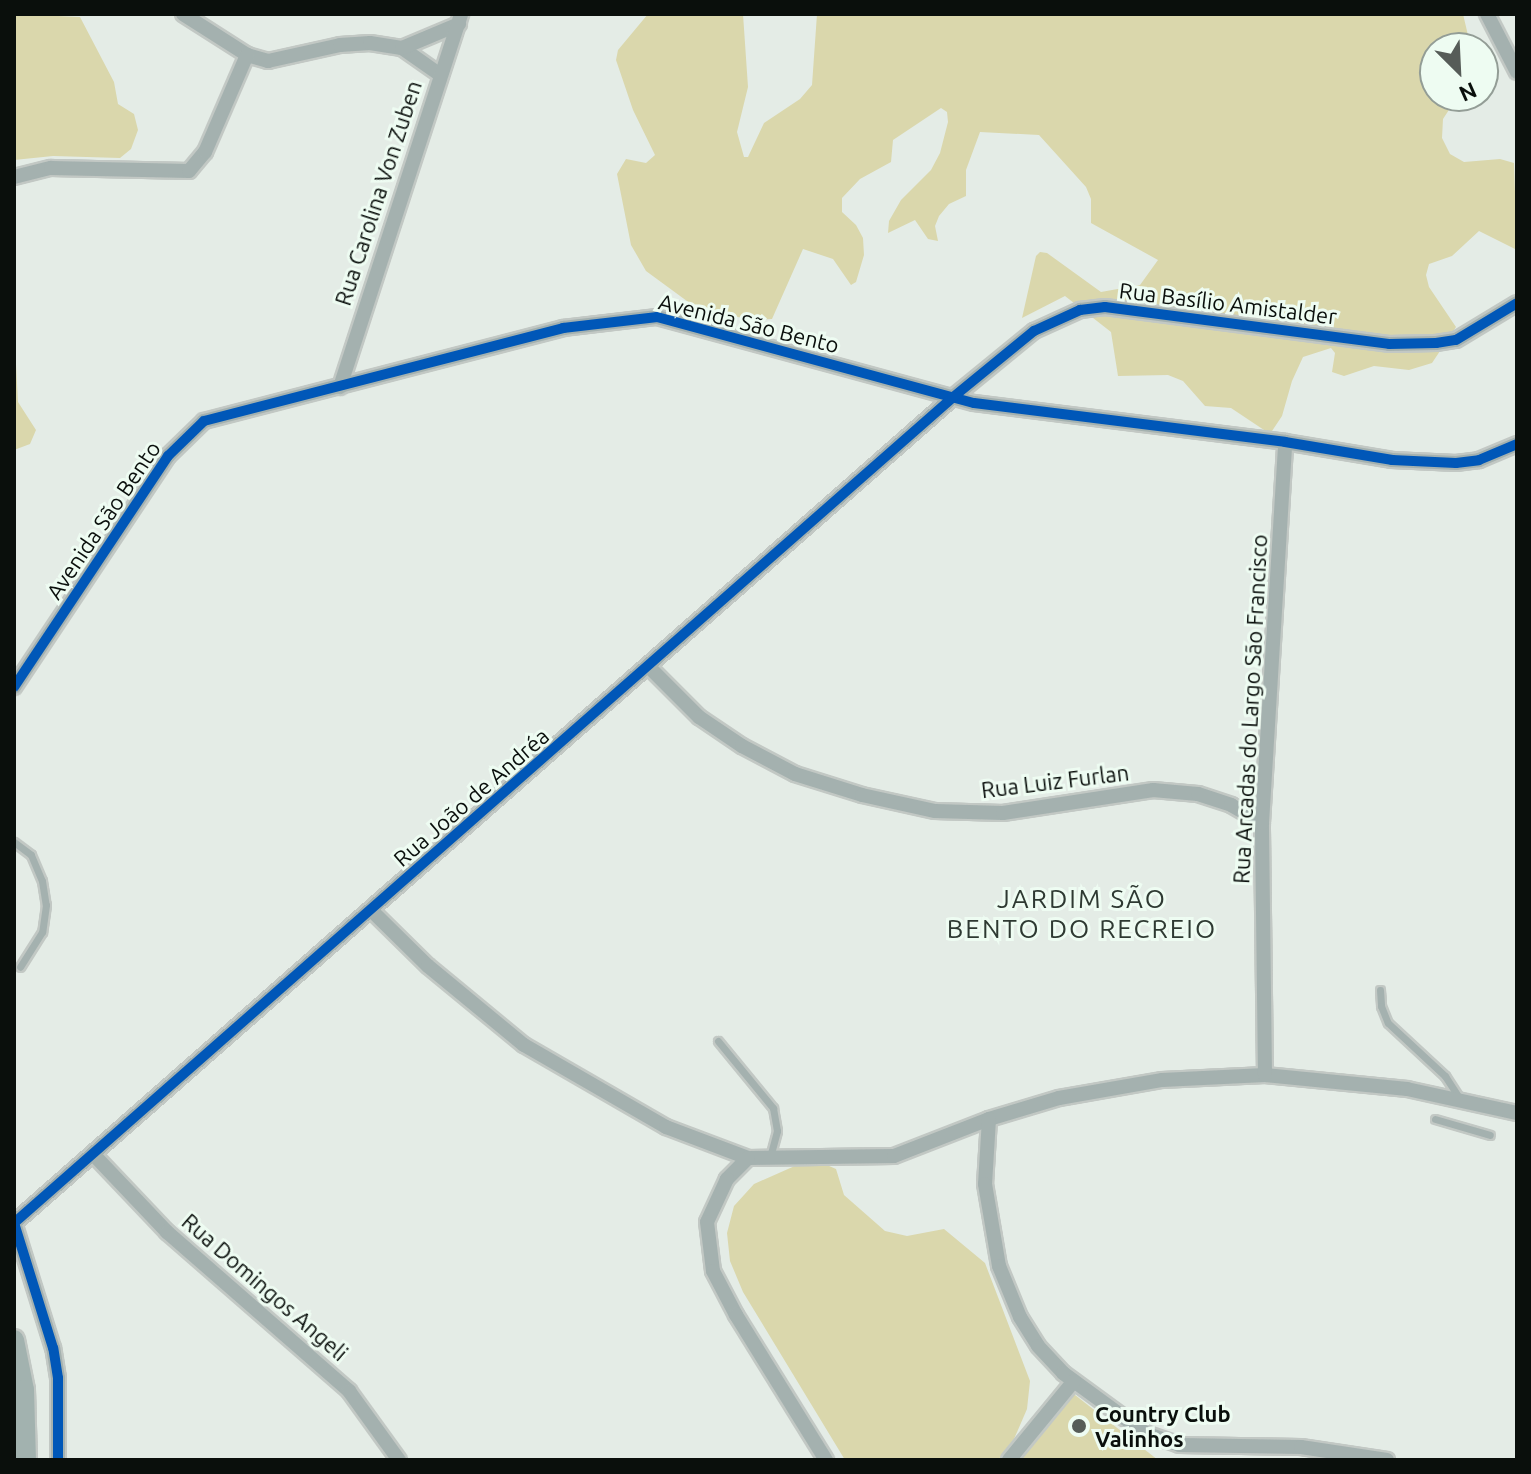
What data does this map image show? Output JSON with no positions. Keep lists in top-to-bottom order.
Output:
{
  "streets": {
    "street": [
      "Rua Carolina Von Zuben",
      "Rua Basílio Amistalder",
      "Avenida São Bento",
      "Rua Arcadas do Largo São Francisco",
      "Rua Luiz Furlan",
      "Rua João de Andréa",
      "Rua Domingos Angeli"
    ]
  },
  "crossings": [
    ["Rua Carolina Von Zuben", "Avenida São Bento"],
    ["Rua Basílio Amistalder", "Avenida São Bento"],
    ["Rua Basílio Amistalder", "Rua João de Andréa"],
    ["Avenida São Bento", "Rua Arcadas do Largo São Francisco"],
    ["Avenida São Bento", "Rua João de Andréa"],
    ["Rua Arcadas do Largo São Francisco", "Rua Luiz Furlan"],
    ["Rua Luiz Furlan", "Rua João de Andréa"],
    ["Rua João de Andréa", "Rua Domingos Angeli"]
  ],
  "districts": ["JARDIM SÃO BENTO DO RECREIO"],
  "places": ["Country Club Valinhos"],
  "north": "bottom right"
}
